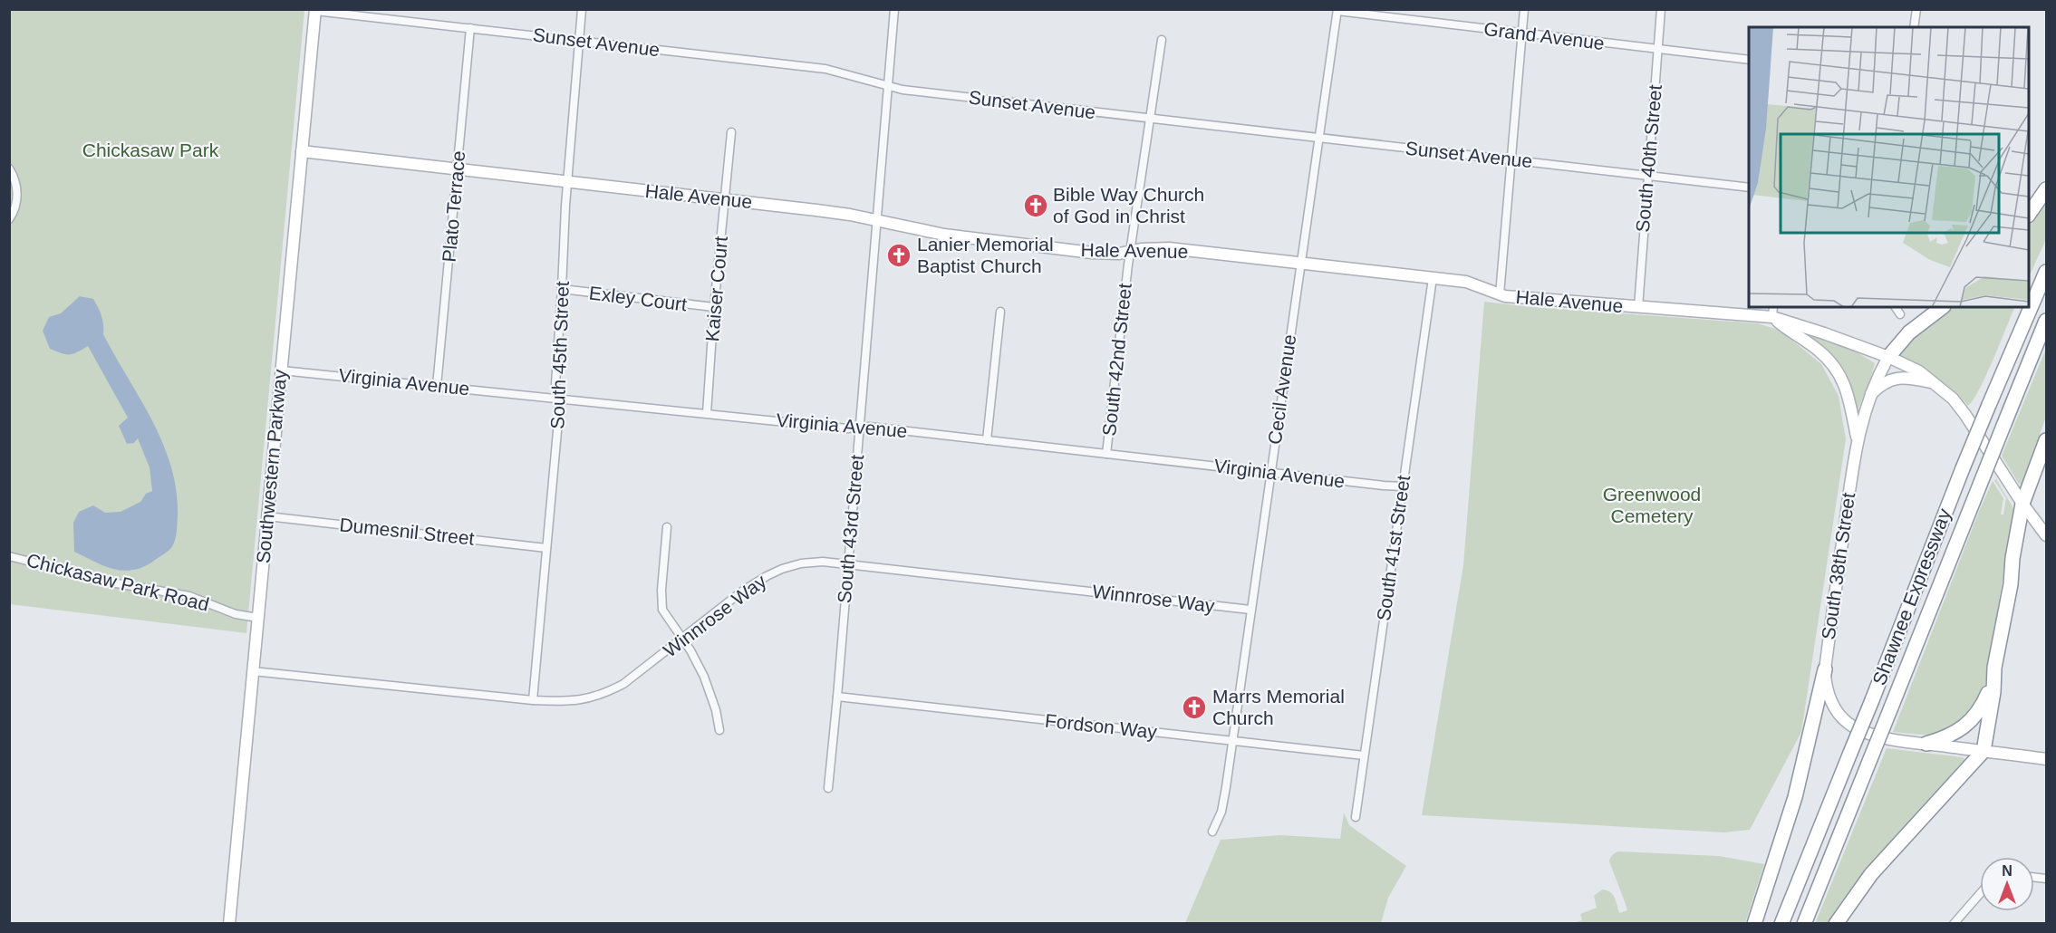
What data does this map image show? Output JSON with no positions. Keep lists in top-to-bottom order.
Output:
{
  "streets": {
    "highway": ["Shawnee Expressway"],
    "street": [
      "Grand Avenue",
      "Sunset Avenue",
      "South 40th Street",
      "Hale Avenue",
      "Plato Terrace",
      "Kaiser Court",
      "Exley Court",
      "South 45th Street",
      "South 42nd Street",
      "Virginia Avenue",
      "Cecil Avenue",
      "Southwestern Parkway",
      "South 43rd Street",
      "Dumesnil Street",
      "South 41st Street",
      "South 38th Street",
      "Chickasaw Park Road",
      "Winnrose Way",
      "Fordson Way"
    ]
  },
  "crossings": [
    ["Grand Avenue", "South 40th Street"],
    ["Grand Avenue", "Cecil Avenue"],
    ["Sunset Avenue", "South 40th Street"],
    ["Sunset Avenue", "Plato Terrace"],
    ["Sunset Avenue", "South 45th Street"],
    ["Sunset Avenue", "South 42nd Street"],
    ["Sunset Avenue", "Cecil Avenue"],
    ["Sunset Avenue", "Southwestern Parkway"],
    ["Sunset Avenue", "South 43rd Street"],
    ["South 40th Street", "Hale Avenue"],
    ["Hale Avenue", "Plato Terrace"],
    ["Hale Avenue", "Kaiser Court"],
    ["Hale Avenue", "South 45th Street"],
    ["Hale Avenue", "South 42nd Street"],
    ["Hale Avenue", "Cecil Avenue"],
    ["Hale Avenue", "Southwestern Parkway"],
    ["Hale Avenue", "South 43rd Street"],
    ["Hale Avenue", "South 41st Street"],
    ["Plato Terrace", "Virginia Avenue"],
    ["Kaiser Court", "Exley Court"],
    ["Kaiser Court", "Virginia Avenue"],
    ["Exley Court", "South 45th Street"],
    ["South 45th Street", "Virginia Avenue"],
    ["South 45th Street", "Dumesnil Street"],
    ["South 45th Street", "Winnrose Way"],
    ["South 42nd Street", "Virginia Avenue"],
    ["Virginia Avenue", "Cecil Avenue"],
    ["Virginia Avenue", "Southwestern Parkway"],
    ["Virginia Avenue", "South 43rd Street"],
    ["Virginia Avenue", "South 41st Street"],
    ["Cecil Avenue", "Winnrose Way"],
    ["Cecil Avenue", "Fordson Way"],
    ["Southwestern Parkway", "Dumesnil Street"],
    ["Southwestern Parkway", "Chickasaw Park Road"],
    ["Southwestern Parkway", "Winnrose Way"],
    ["South 43rd Street", "Winnrose Way"],
    ["South 43rd Street", "Fordson Way"],
    ["South 41st Street", "Fordson Way"]
  ],
  "parks": ["Chickasaw Park", "Greenwood Cemetery"],
  "places": {
    "church": ["Bible Way Church of God in Christ", "Lanier Memorial Baptist Church", "Marrs Memorial Church"]
  },
  "north": "top"
}
